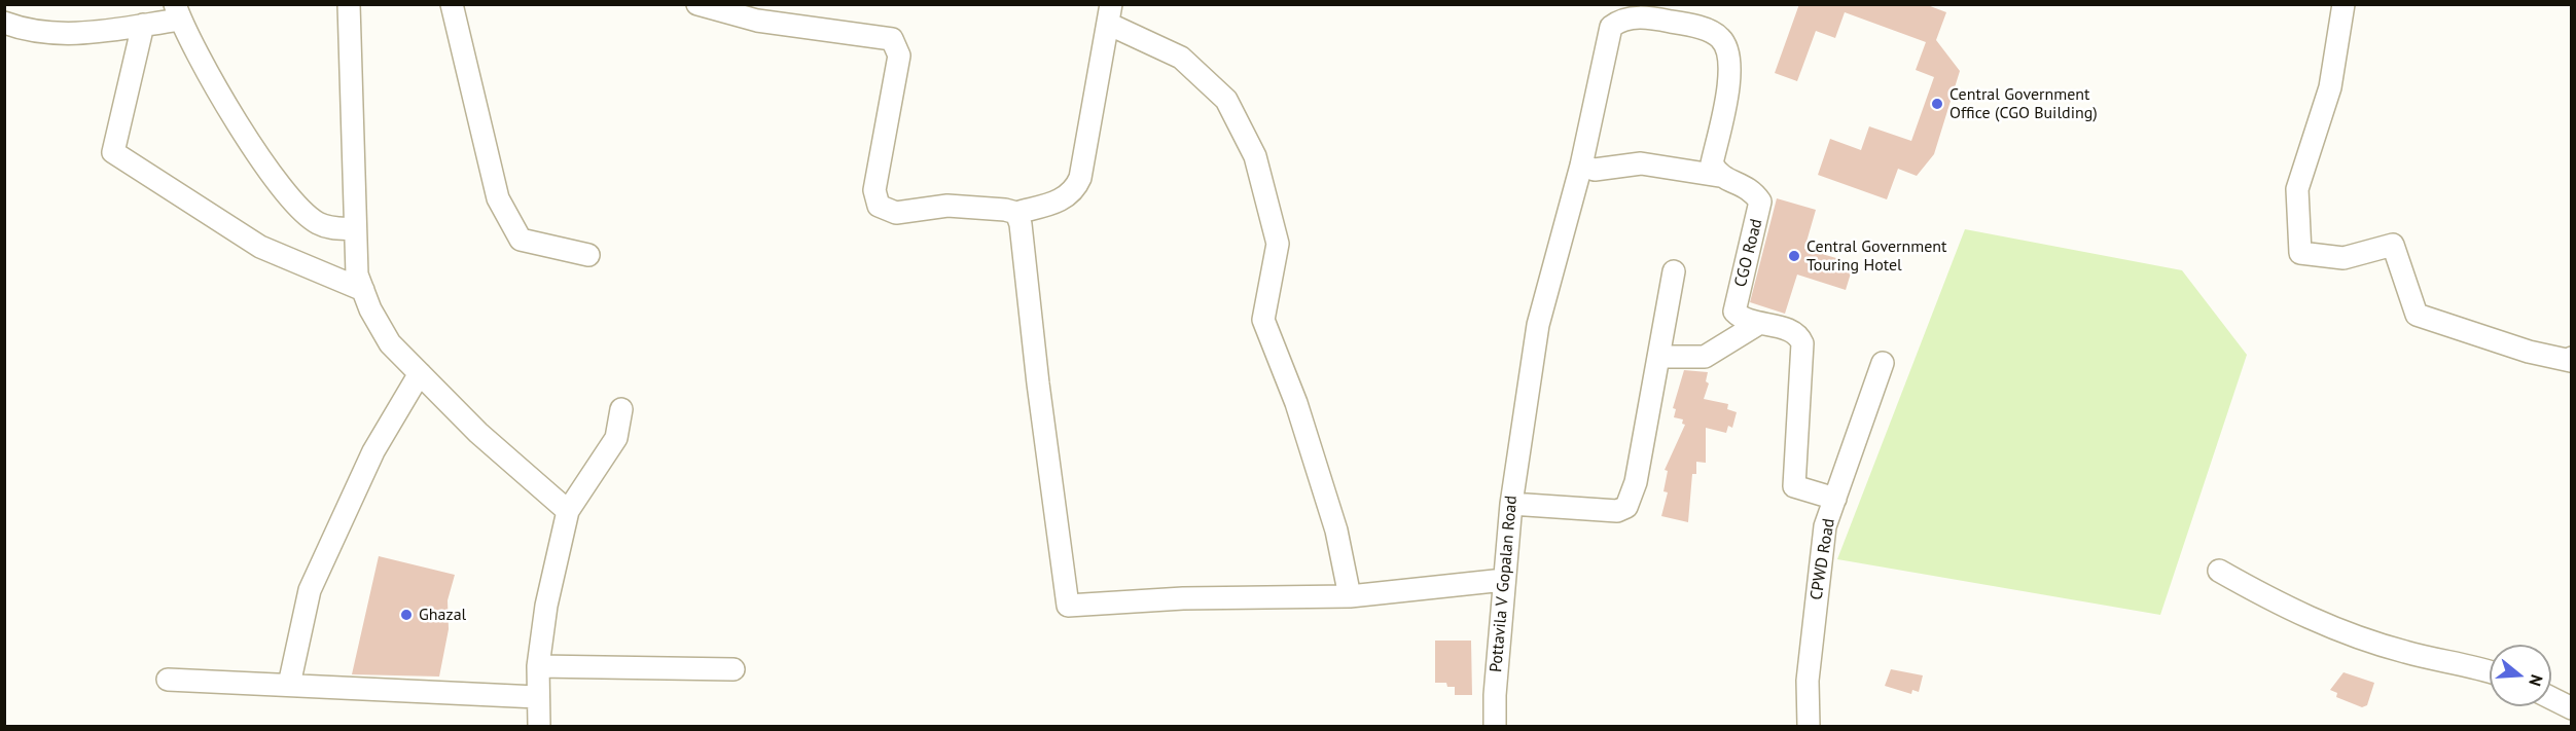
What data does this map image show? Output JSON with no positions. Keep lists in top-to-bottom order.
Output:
{
  "streets": {
    "street": ["CGO Road", "CPWD Road", "Pottavila V Gopalan Road"]
  },
  "crossings": [
    ["CGO Road", "CPWD Road"],
    ["CGO Road", "Pottavila V Gopalan Road"]
  ],
  "places": ["Central Government Office (CGO Building)", "Central Government Touring Hotel", "Ghazal"],
  "north": "right"
}
